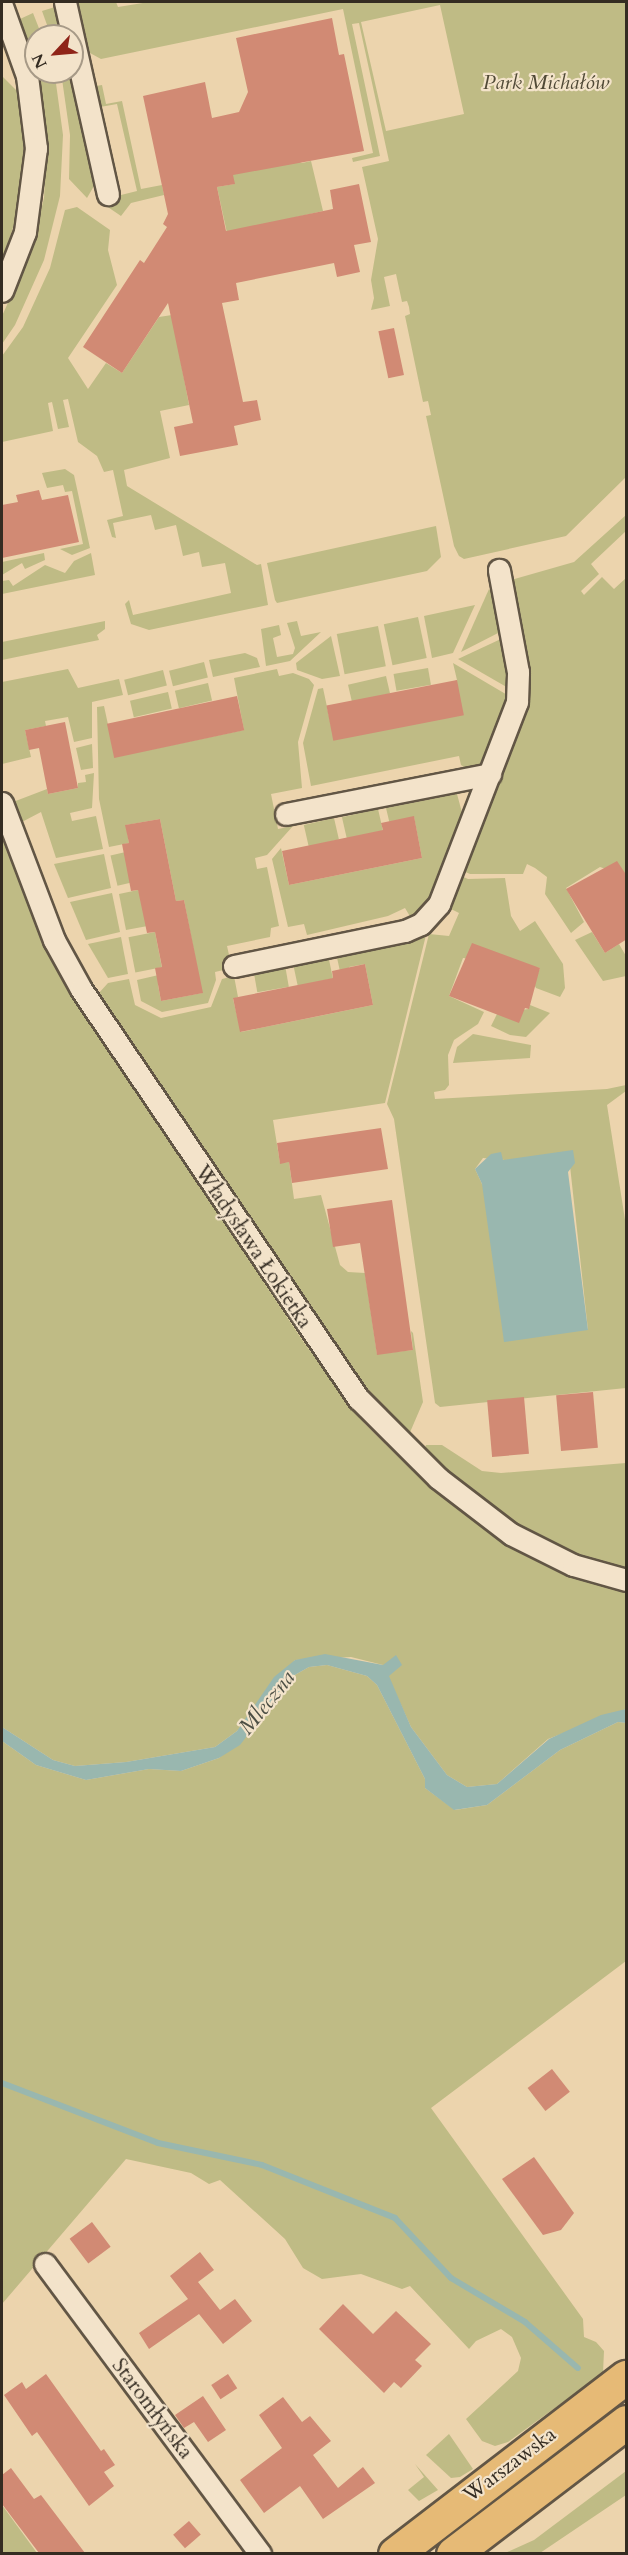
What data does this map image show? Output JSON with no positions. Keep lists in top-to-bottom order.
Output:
{
  "streets": {
    "main road": ["Warszawska"],
    "street": ["Władysława Łokietka", "Staromłyńska"]
  },
  "water": ["Mleczna"],
  "parks": ["Park Michałów"],
  "north": "bottom left"
}
